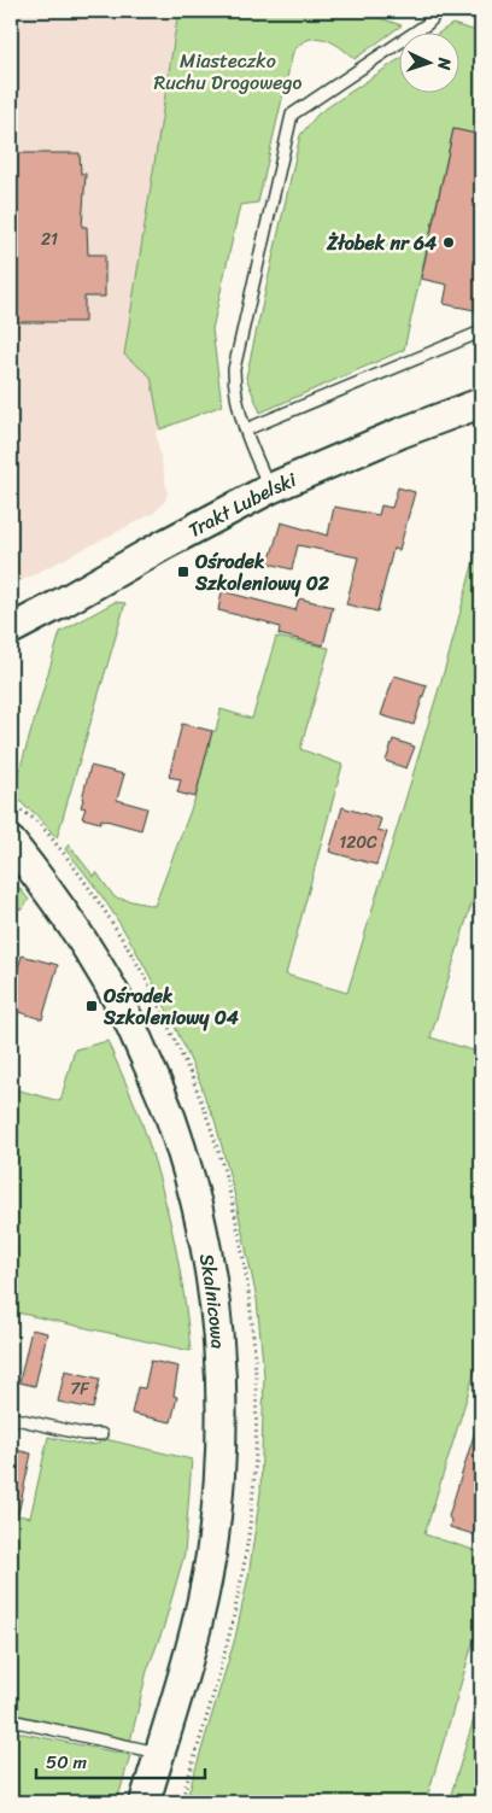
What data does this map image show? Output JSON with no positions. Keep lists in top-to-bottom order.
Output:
{
  "streets": {
    "street": ["Trakt Lubelski", "Skalnicowa"]
  },
  "parks": ["Miasteczko Ruchu Drogowego"],
  "places": {
    "other": ["Żłobek nr 64"],
    "transit": ["Ośrodek Szkoleniowy 02", "Ośrodek Szkoleniowy 04"]
  },
  "house_numbers": ["21", "120C", "7F"],
  "scale_bar": "50 m",
  "north": "right"
}
